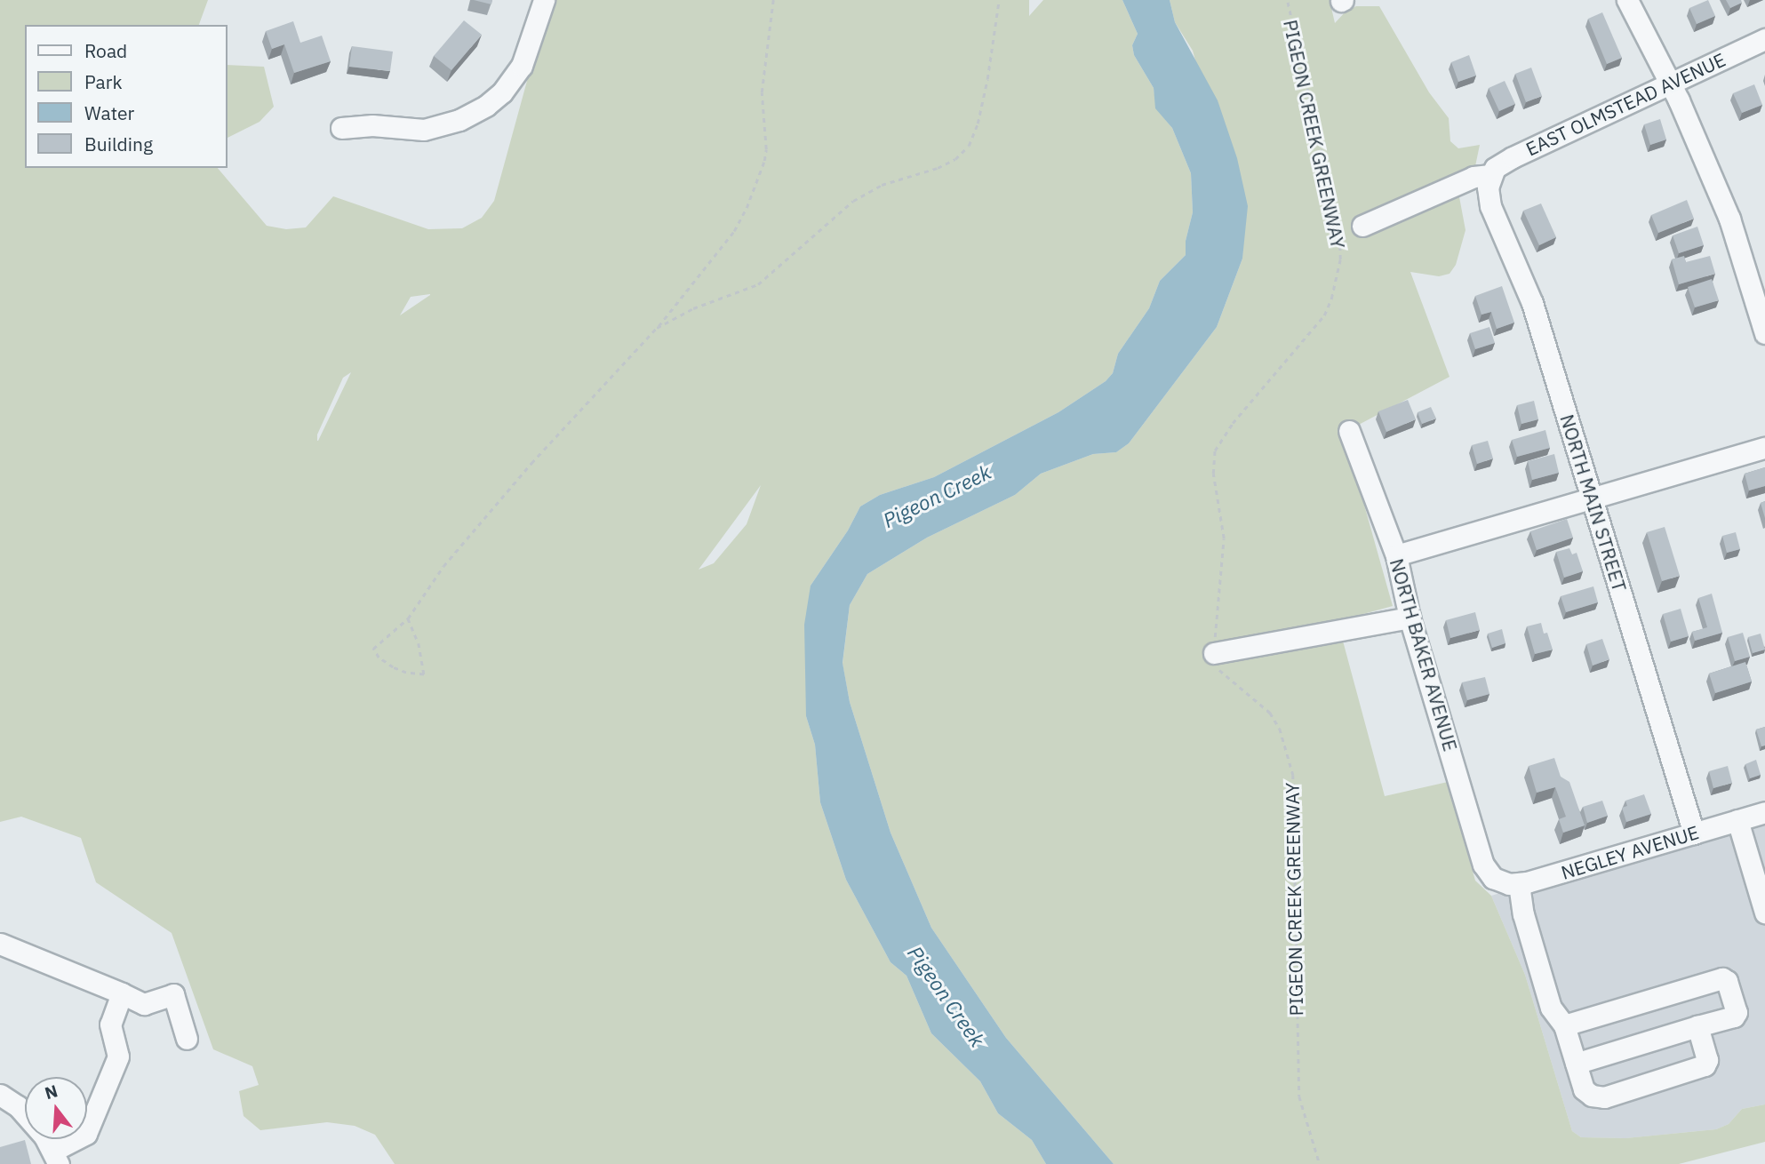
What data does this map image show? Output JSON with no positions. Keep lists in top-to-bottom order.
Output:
{
  "streets": {
    "street": [
      "EAST OLMSTEAD AVENUE",
      "NORTH MAIN STREET",
      "NORTH BAKER AVENUE",
      "NEGLEY AVENUE"
    ],
    "path": ["PIGEON CREEK GREENWAY"]
  },
  "crossings": [
    ["EAST OLMSTEAD AVENUE", "NORTH MAIN STREET"],
    ["NORTH MAIN STREET", "NEGLEY AVENUE"],
    ["NORTH BAKER AVENUE", "NEGLEY AVENUE"]
  ],
  "water": ["Pigeon Creek"],
  "legend": [
    "Road",
    "Park",
    "Water",
    "Building"
  ],
  "north": "top"
}
